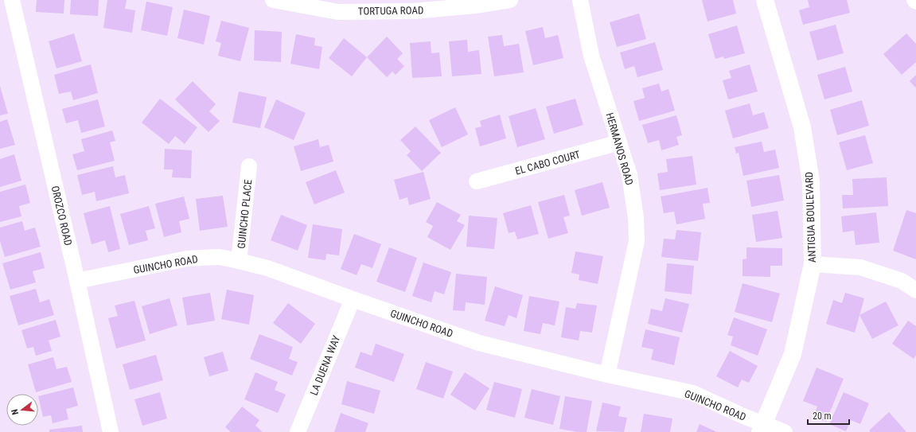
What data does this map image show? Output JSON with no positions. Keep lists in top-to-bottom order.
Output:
{
  "streets": {
    "street": [
      "TORTUGA ROAD",
      "HERMANOS ROAD",
      "EL CABO COURT",
      "GUINCHO PLACE",
      "OROZCO ROAD",
      "ANTIGUA BOULEVARD",
      "GUINCHO ROAD",
      "LA DUENA WAY"
    ]
  },
  "crossings": [
    ["HERMANOS ROAD", "EL CABO COURT"],
    ["HERMANOS ROAD", "GUINCHO ROAD"],
    ["GUINCHO PLACE", "GUINCHO ROAD"],
    ["OROZCO ROAD", "GUINCHO ROAD"],
    ["ANTIGUA BOULEVARD", "GUINCHO ROAD"],
    ["GUINCHO ROAD", "LA DUENA WAY"]
  ],
  "scale_bar": "20 m",
  "north": "left"
}
